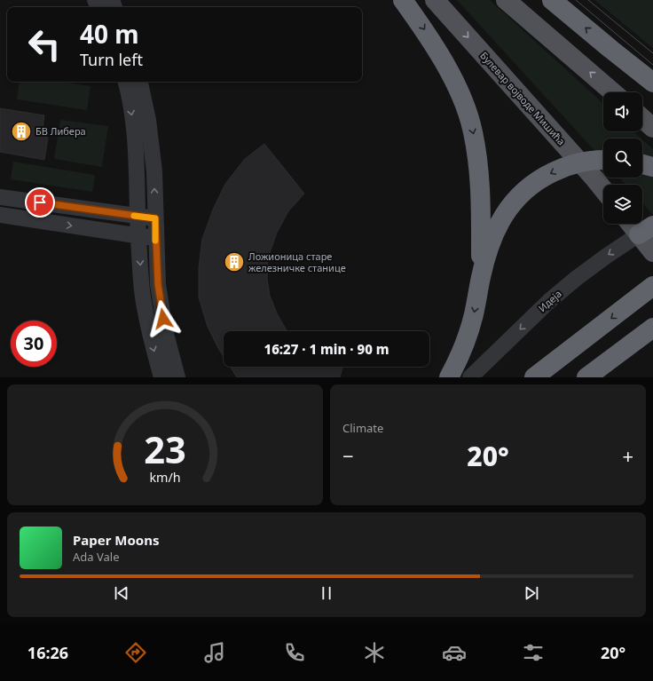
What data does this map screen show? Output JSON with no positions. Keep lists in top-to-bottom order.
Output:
{
  "streets": {
    "main road": ["Булевар војводе Мишића"],
    "street": ["Идеја"]
  },
  "one_way": ["Идеја"],
  "places": {
    "building": ["БВ Либера", "Ложионица старе железничке станице"]
  },
  "page": {
    "turn": ["40 m", "Turn left"],
    "limit": "30",
    "trip": "16:27 · 1 min · 90 m",
    "tile": "Climate",
    "heat": ["−", "20°", "+"],
    "song": ["Paper Moons", "Ada Vale"],
    "tabs": ["16:26", "20°"],
    "gauge": ["23", "km/h"]
  }
}
